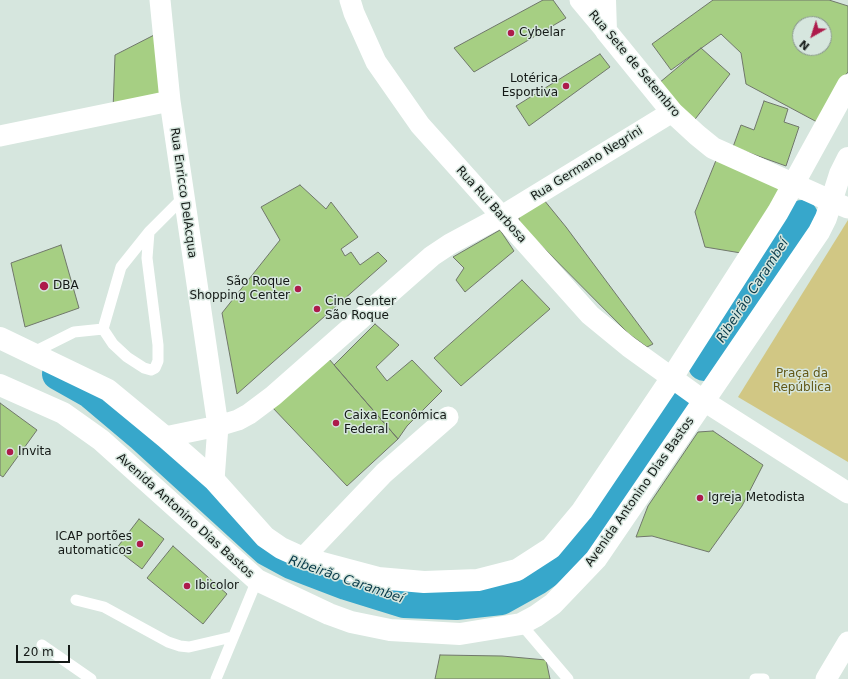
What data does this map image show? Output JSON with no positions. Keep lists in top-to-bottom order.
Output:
{
  "streets": {
    "main road": ["Rua Sete de Setembro", "Avenida Antonino Dias Bastos"],
    "street": ["Rua Germano Negrini", "Rua Enricco DelAcqua", "Rua Rui Barbosa"]
  },
  "crossings": [
    ["Rua Sete de Setembro", "Rua Germano Negrini"],
    ["Rua Germano Negrini", "Rua Enricco DelAcqua"],
    ["Rua Germano Negrini", "Rua Rui Barbosa"],
    ["Rua Rui Barbosa", "Avenida Antonino Dias Bastos"]
  ],
  "water": ["Ribeirão Carambeí"],
  "parks": ["Praça da República"],
  "places": [
    "Cybelar",
    "Lotérica Esportiva",
    "DBA",
    "São Roque Shopping Center",
    "Cine Center São Roque",
    "Caixa Econômica Federal",
    "Invita",
    "Igreja Metodista",
    "ICAP portões automaticos",
    "Ibicolor"
  ],
  "scale_bar": "20 m",
  "north": "bottom left"
}
